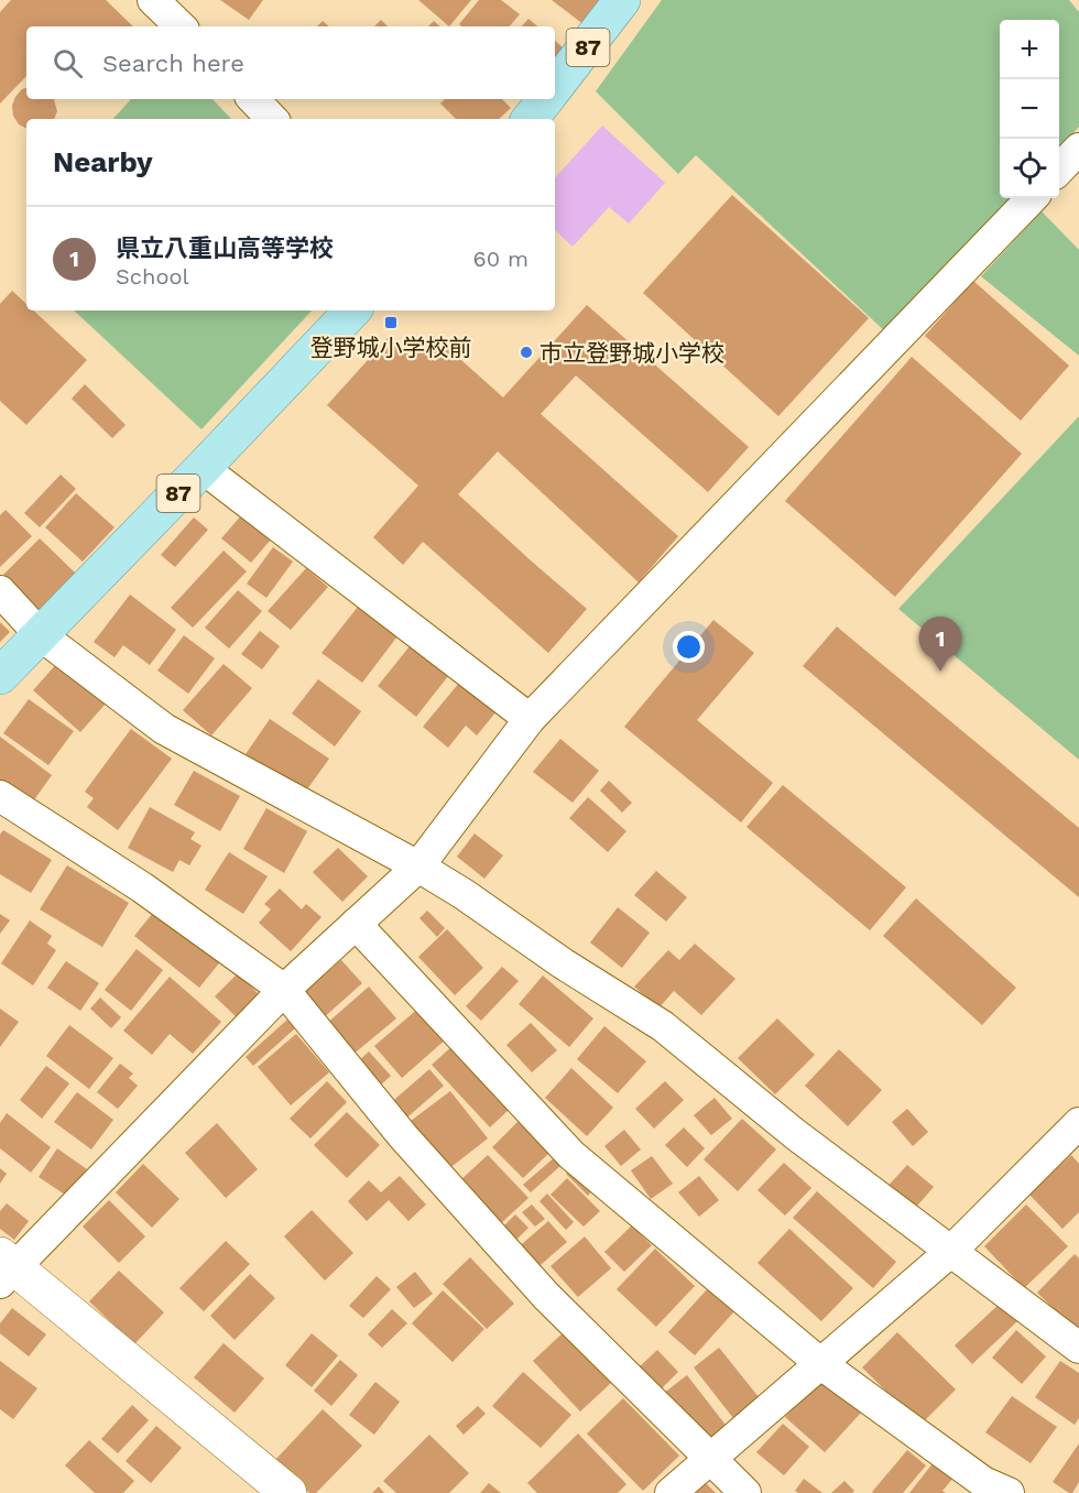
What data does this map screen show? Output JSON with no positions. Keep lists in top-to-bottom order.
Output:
{
  "streets": {
    "main road": ["87"]
  },
  "places": {
    "transit": ["登野城小学校前"],
    "other": ["市立登野城小学校"]
  },
  "page": {
    "map_buttons": ["+", "−"],
    "search": "Search here",
    "heading": "Nearby",
    "list": [
      {
        "mark": "1",
        "name": "県立八重山高等学校",
        "note": "School",
        "value": "60 m"
      }
    ],
    "pins": "1"
  }
}
